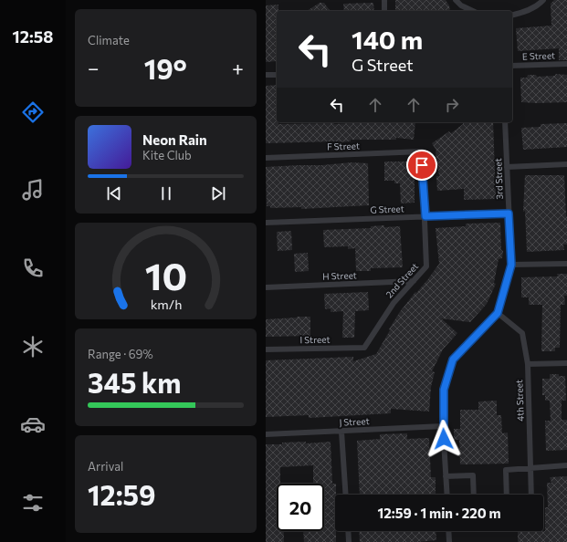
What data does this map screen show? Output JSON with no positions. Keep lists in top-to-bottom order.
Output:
{
  "streets": {
    "lane": [
      "E Street",
      "F Street",
      "3rd Street",
      "G Street",
      "H Street",
      "2nd Street",
      "I Street",
      "4th Street",
      "J Street"
    ]
  },
  "crossings": [
    ["F Street", "2nd Street"],
    ["3rd Street", "G Street"],
    ["3rd Street", "4th Street"],
    ["3rd Street", "J Street"],
    ["G Street", "2nd Street"],
    ["H Street", "2nd Street"],
    ["2nd Street", "I Street"]
  ],
  "page": {
    "tabs": "12:58",
    "tile": [
      "Climate",
      ["Range · 69%", "345 km"],
      ["Arrival", "12:59"]
    ],
    "turn": ["140 m", "G Street"],
    "heat": ["−", "19°", "+"],
    "song": ["Neon Rain", "Kite Club"],
    "limit": "20",
    "trip": "12:59 · 1 min · 220 m",
    "gauge": ["10", "km/h"]
  }
}
